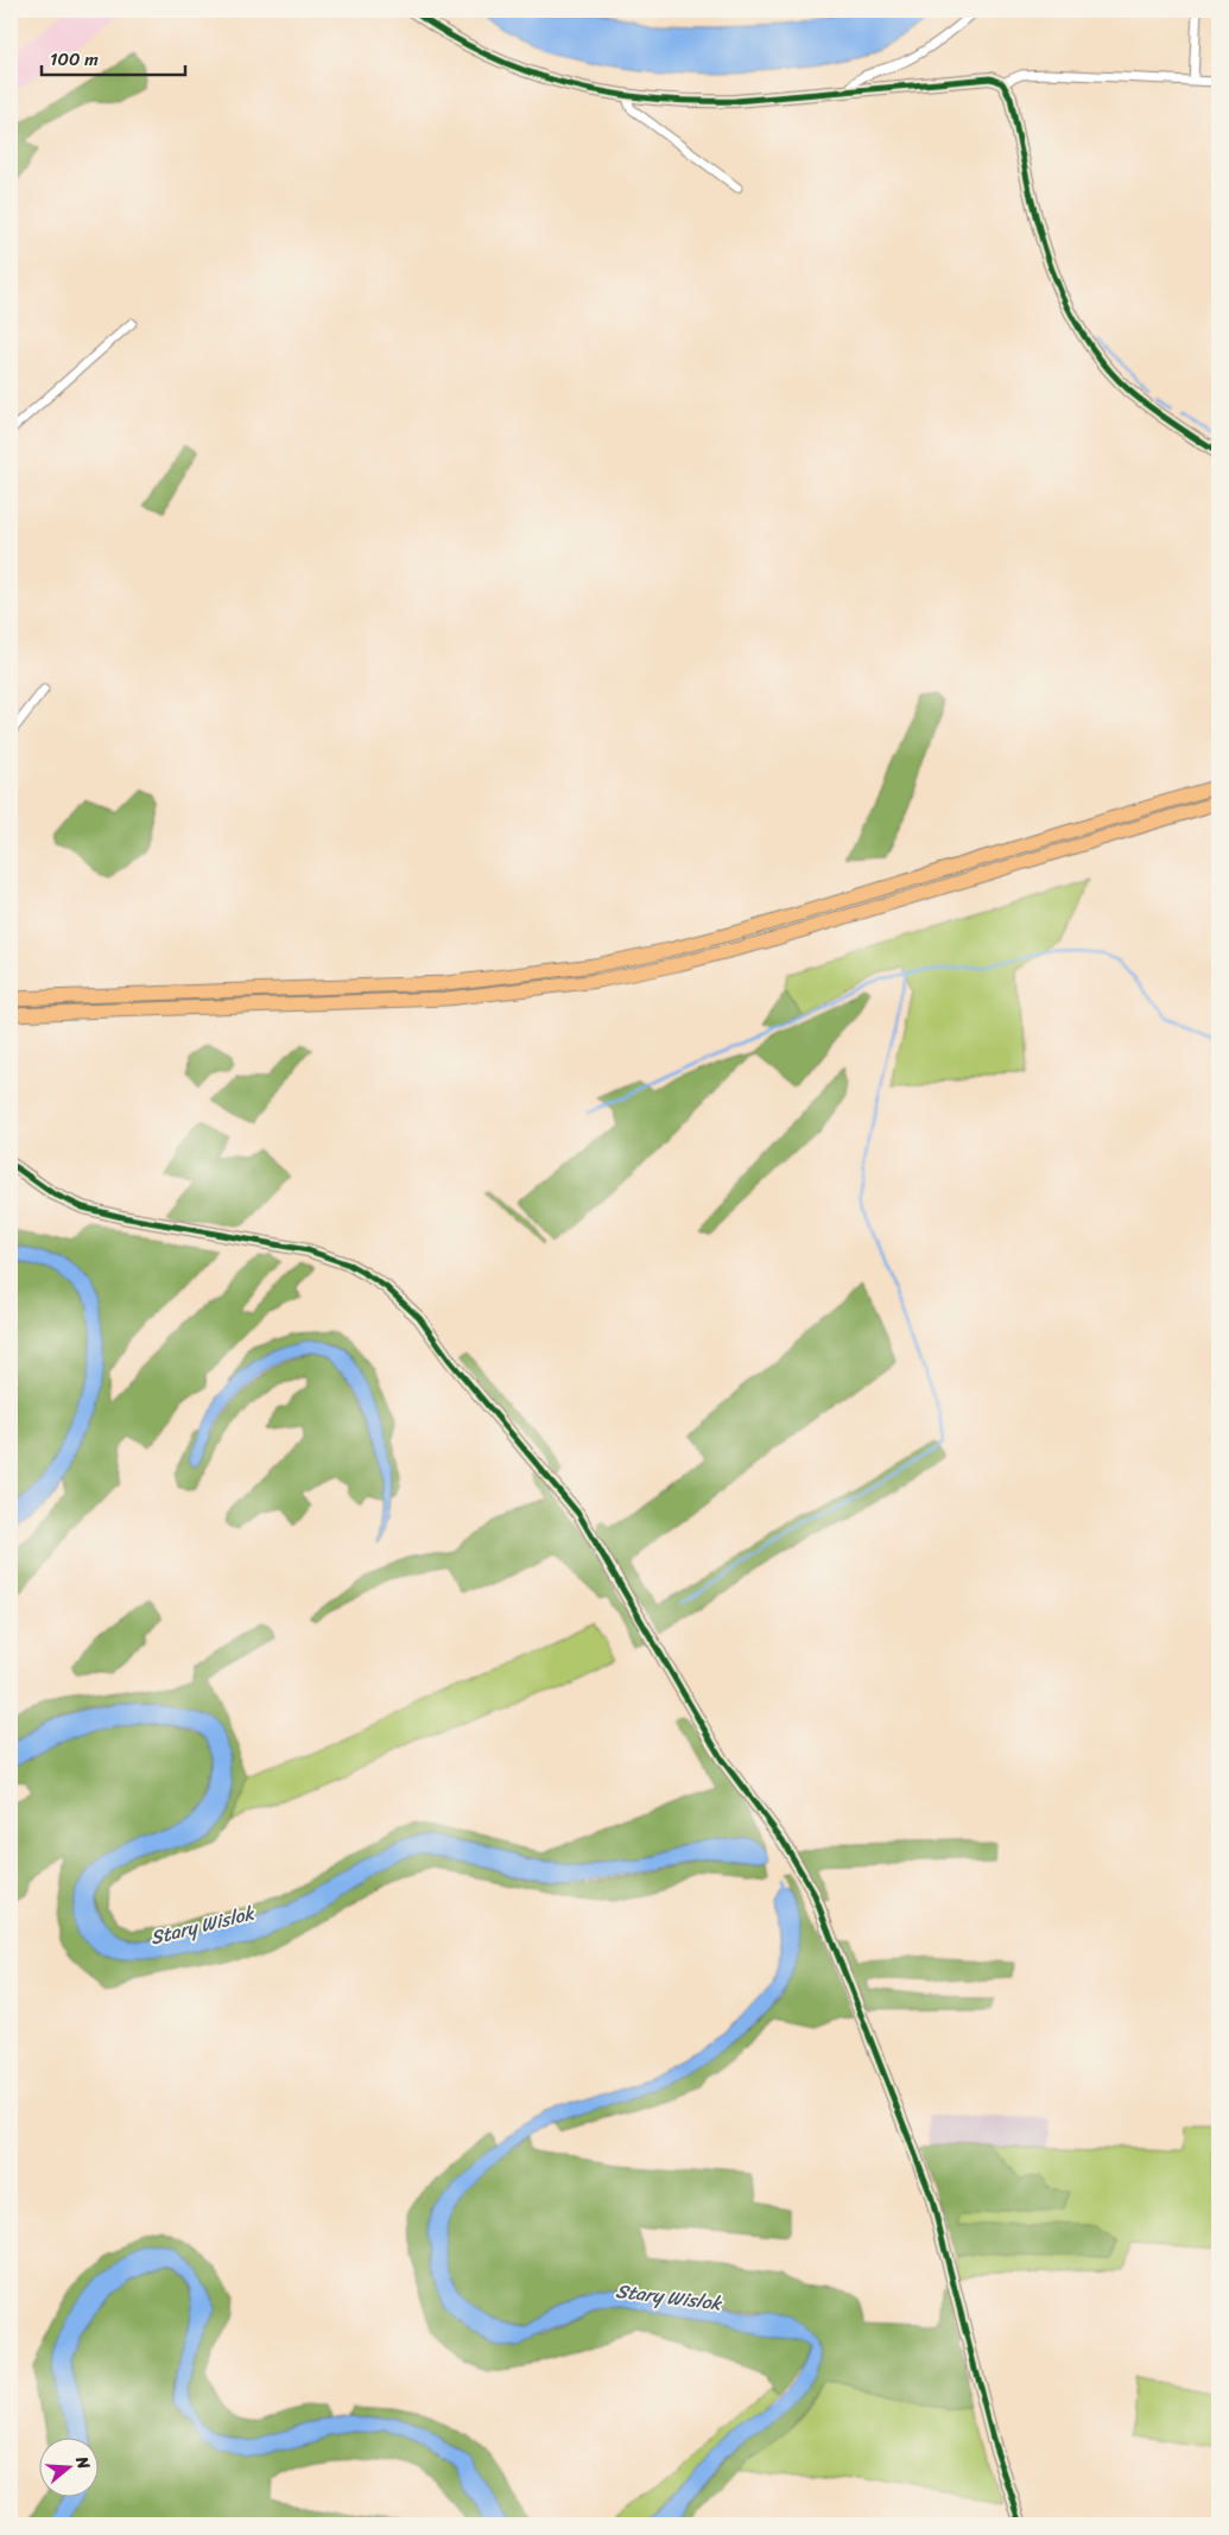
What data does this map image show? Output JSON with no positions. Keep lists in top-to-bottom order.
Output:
{
  "water": ["Stary Wislok"],
  "scale_bar": "100 m",
  "north": "right"
}
